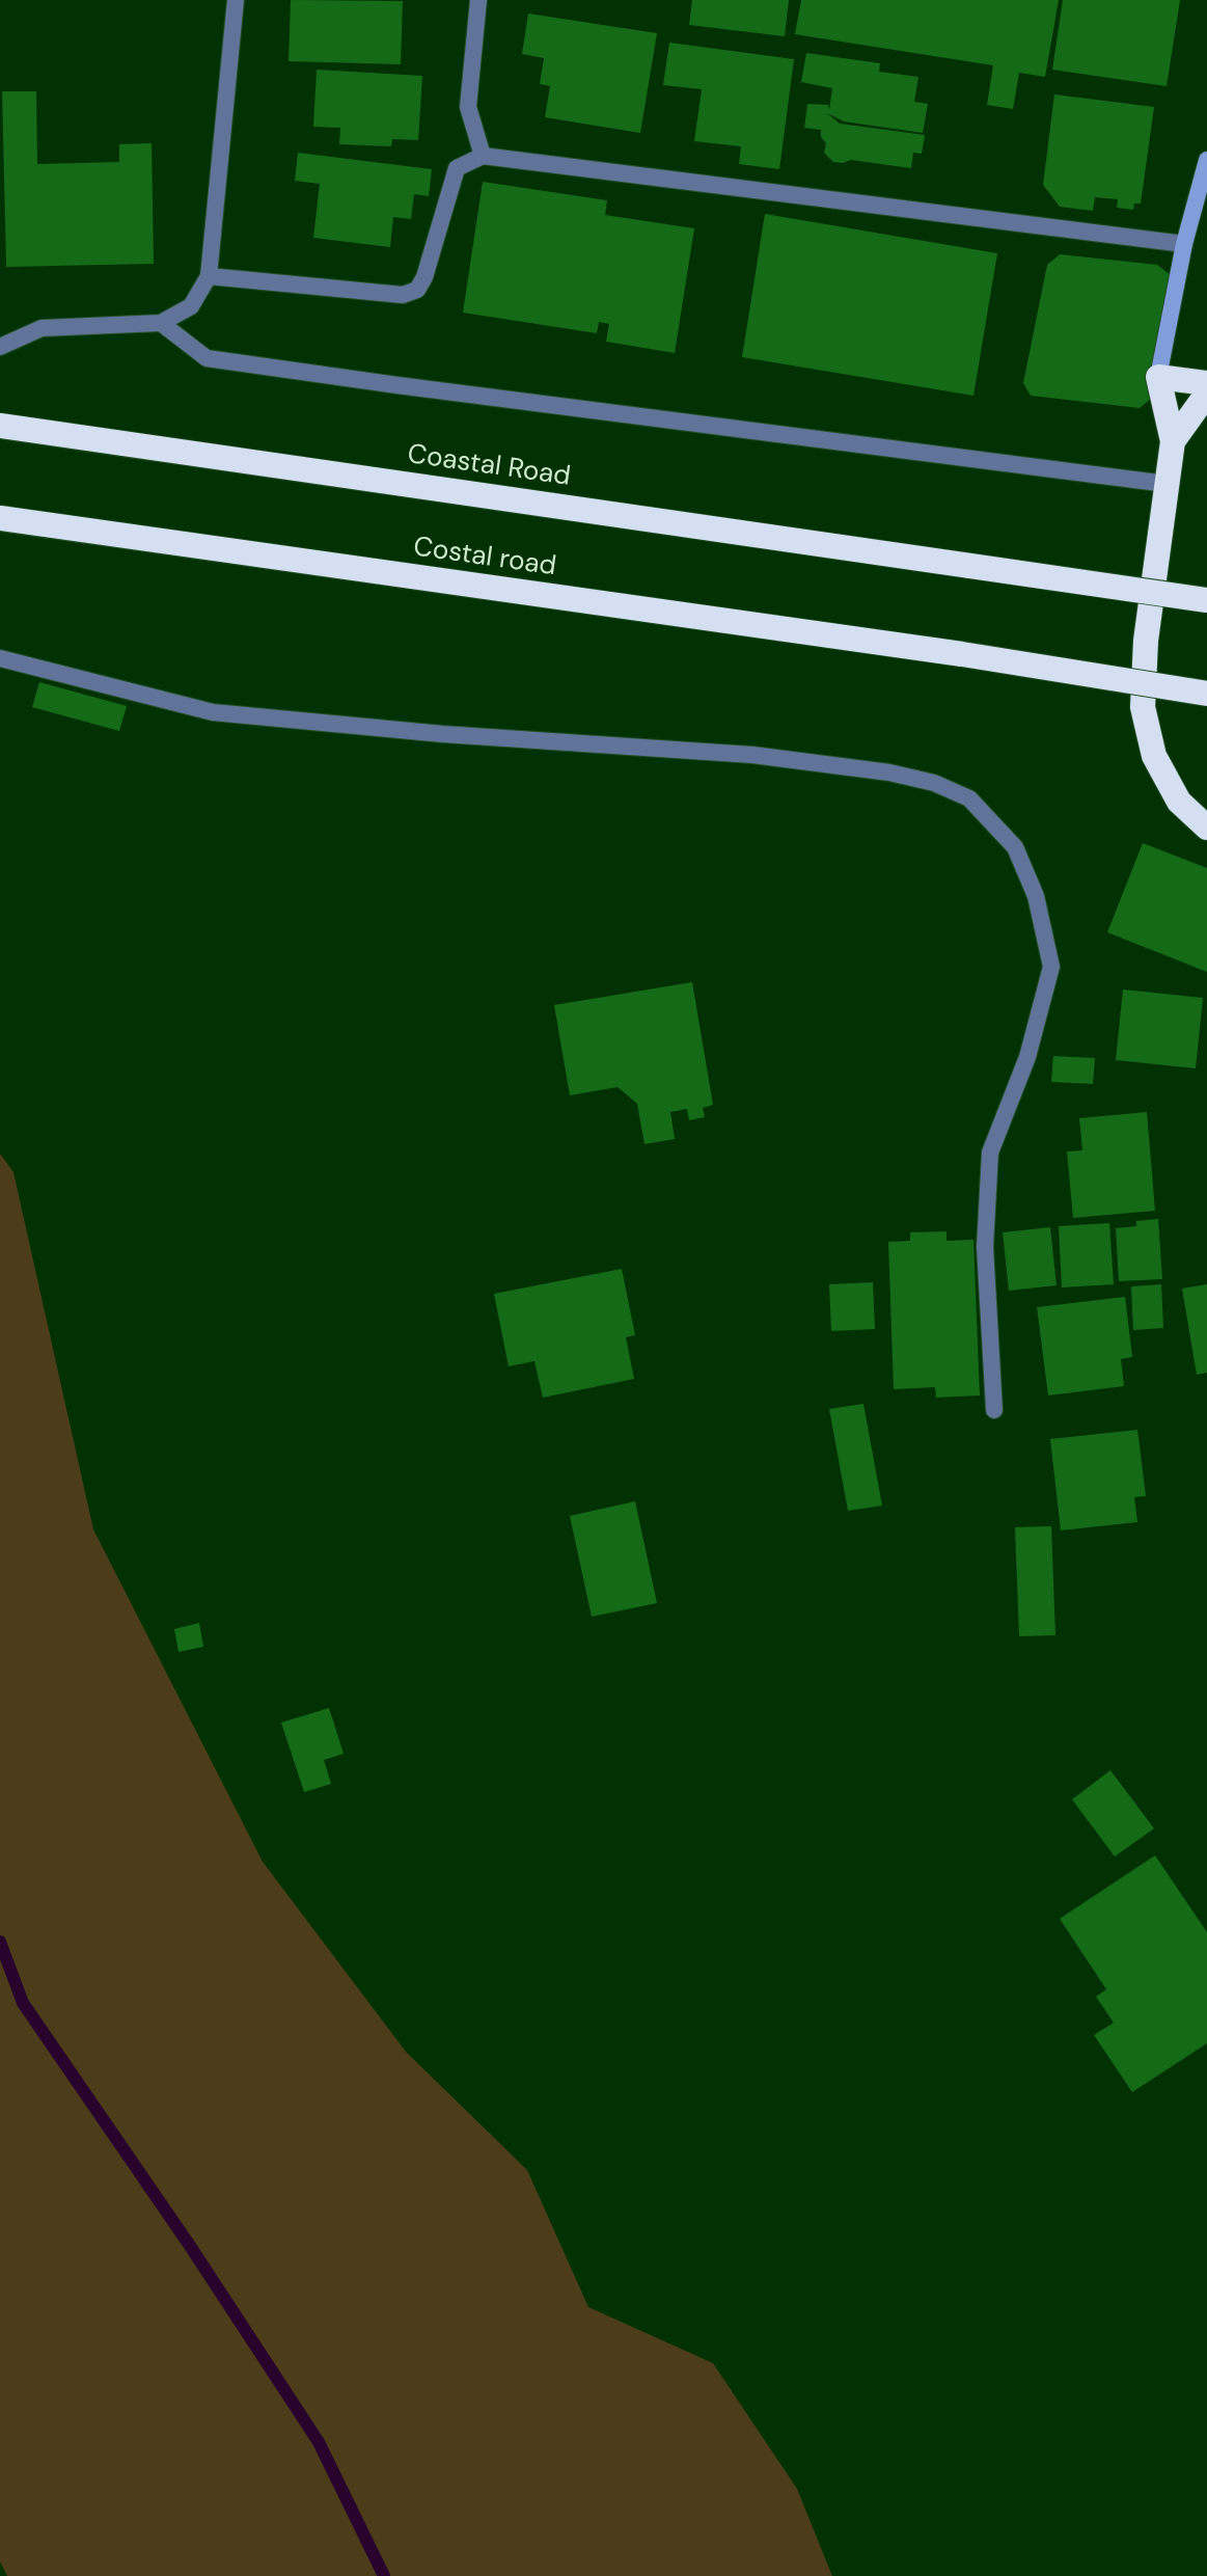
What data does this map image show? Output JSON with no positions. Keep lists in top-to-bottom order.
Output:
{
  "streets": {
    "highway": ["Coastal Road", "Costal road"]
  }
}
